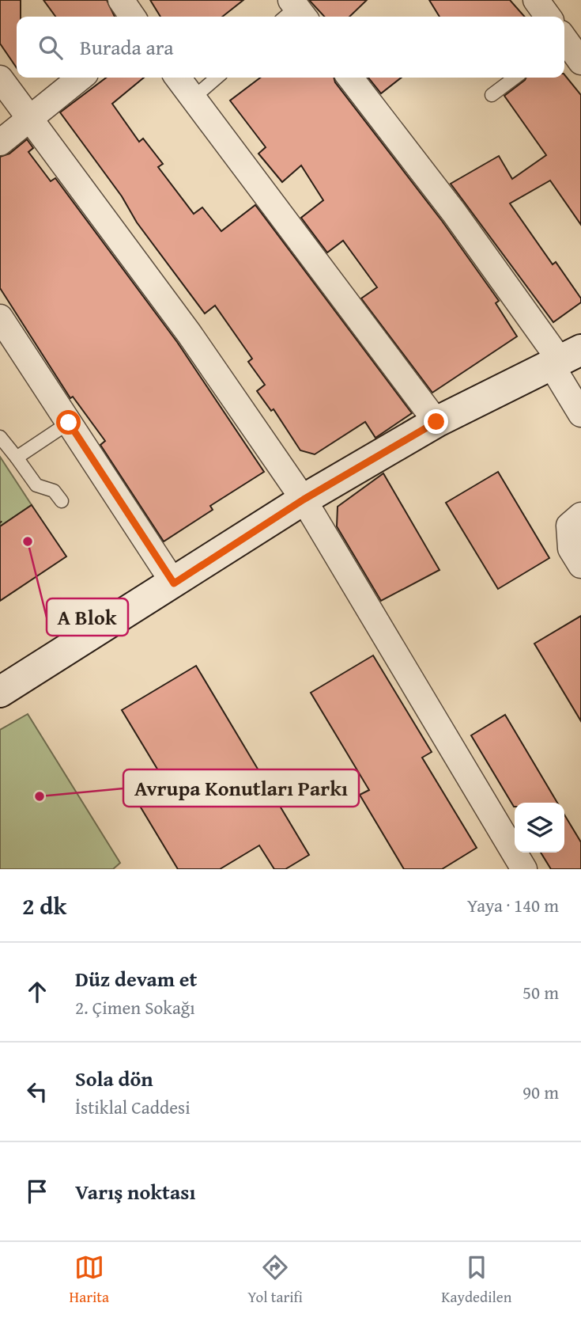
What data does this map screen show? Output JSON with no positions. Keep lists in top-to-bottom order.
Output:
{
  "places": ["A Blok", "Avrupa Konutları Parkı"],
  "page": {
    "search": "Burada ara",
    "heading": ["2 dk", "Yaya · 140 m"],
    "list": [
      ["Düz devam et", "2. Çimen Sokağı", "50 m"],
      ["Sola dön", "İstiklal Caddesi", "90 m"],
      "Varış noktası"
    ],
    "nav": ["Harita", "Yol tarifi", "Kaydedilen"]
  }
}
